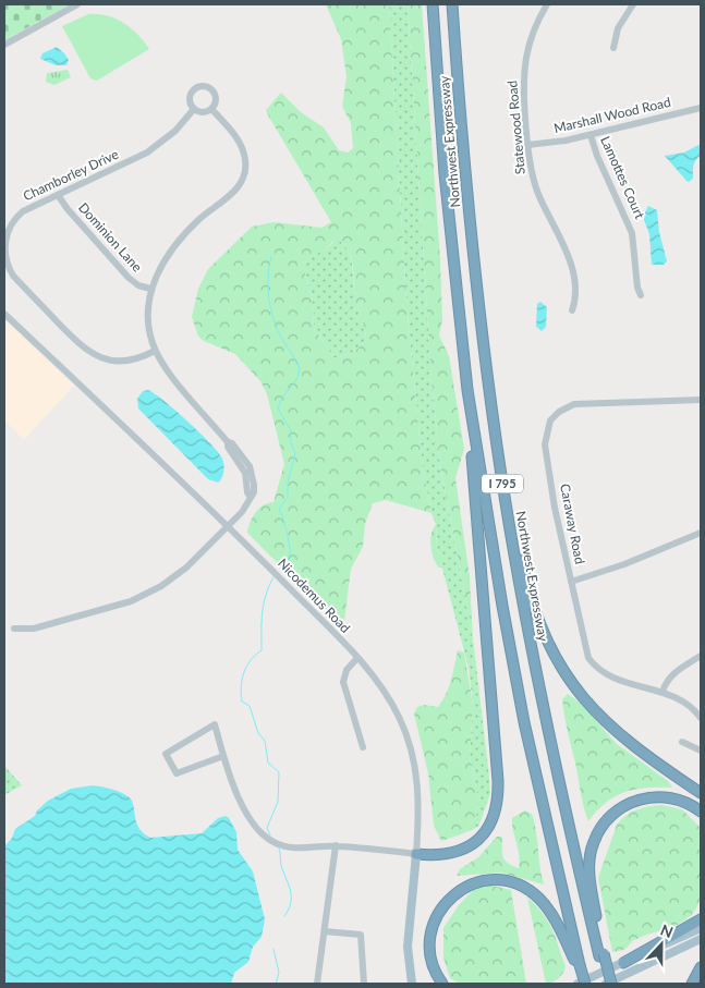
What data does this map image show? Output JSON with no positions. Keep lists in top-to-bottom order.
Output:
{
  "streets": {
    "highway": ["Northwest Expressway", "I 795"],
    "main road": ["Nicodemus Road"],
    "street": [
      "Marshall Wood Road",
      "Statewood Road",
      "Chamborley Drive",
      "Lamottes Court",
      "Dominion Lane",
      "Caraway Road"
    ]
  },
  "crossings": [
    ["Marshall Wood Road", "Statewood Road"],
    ["Marshall Wood Road", "Lamottes Court"],
    ["Chamborley Drive", "Dominion Lane"],
    ["Chamborley Drive", "Nicodemus Road"]
  ],
  "north": "top"
}
